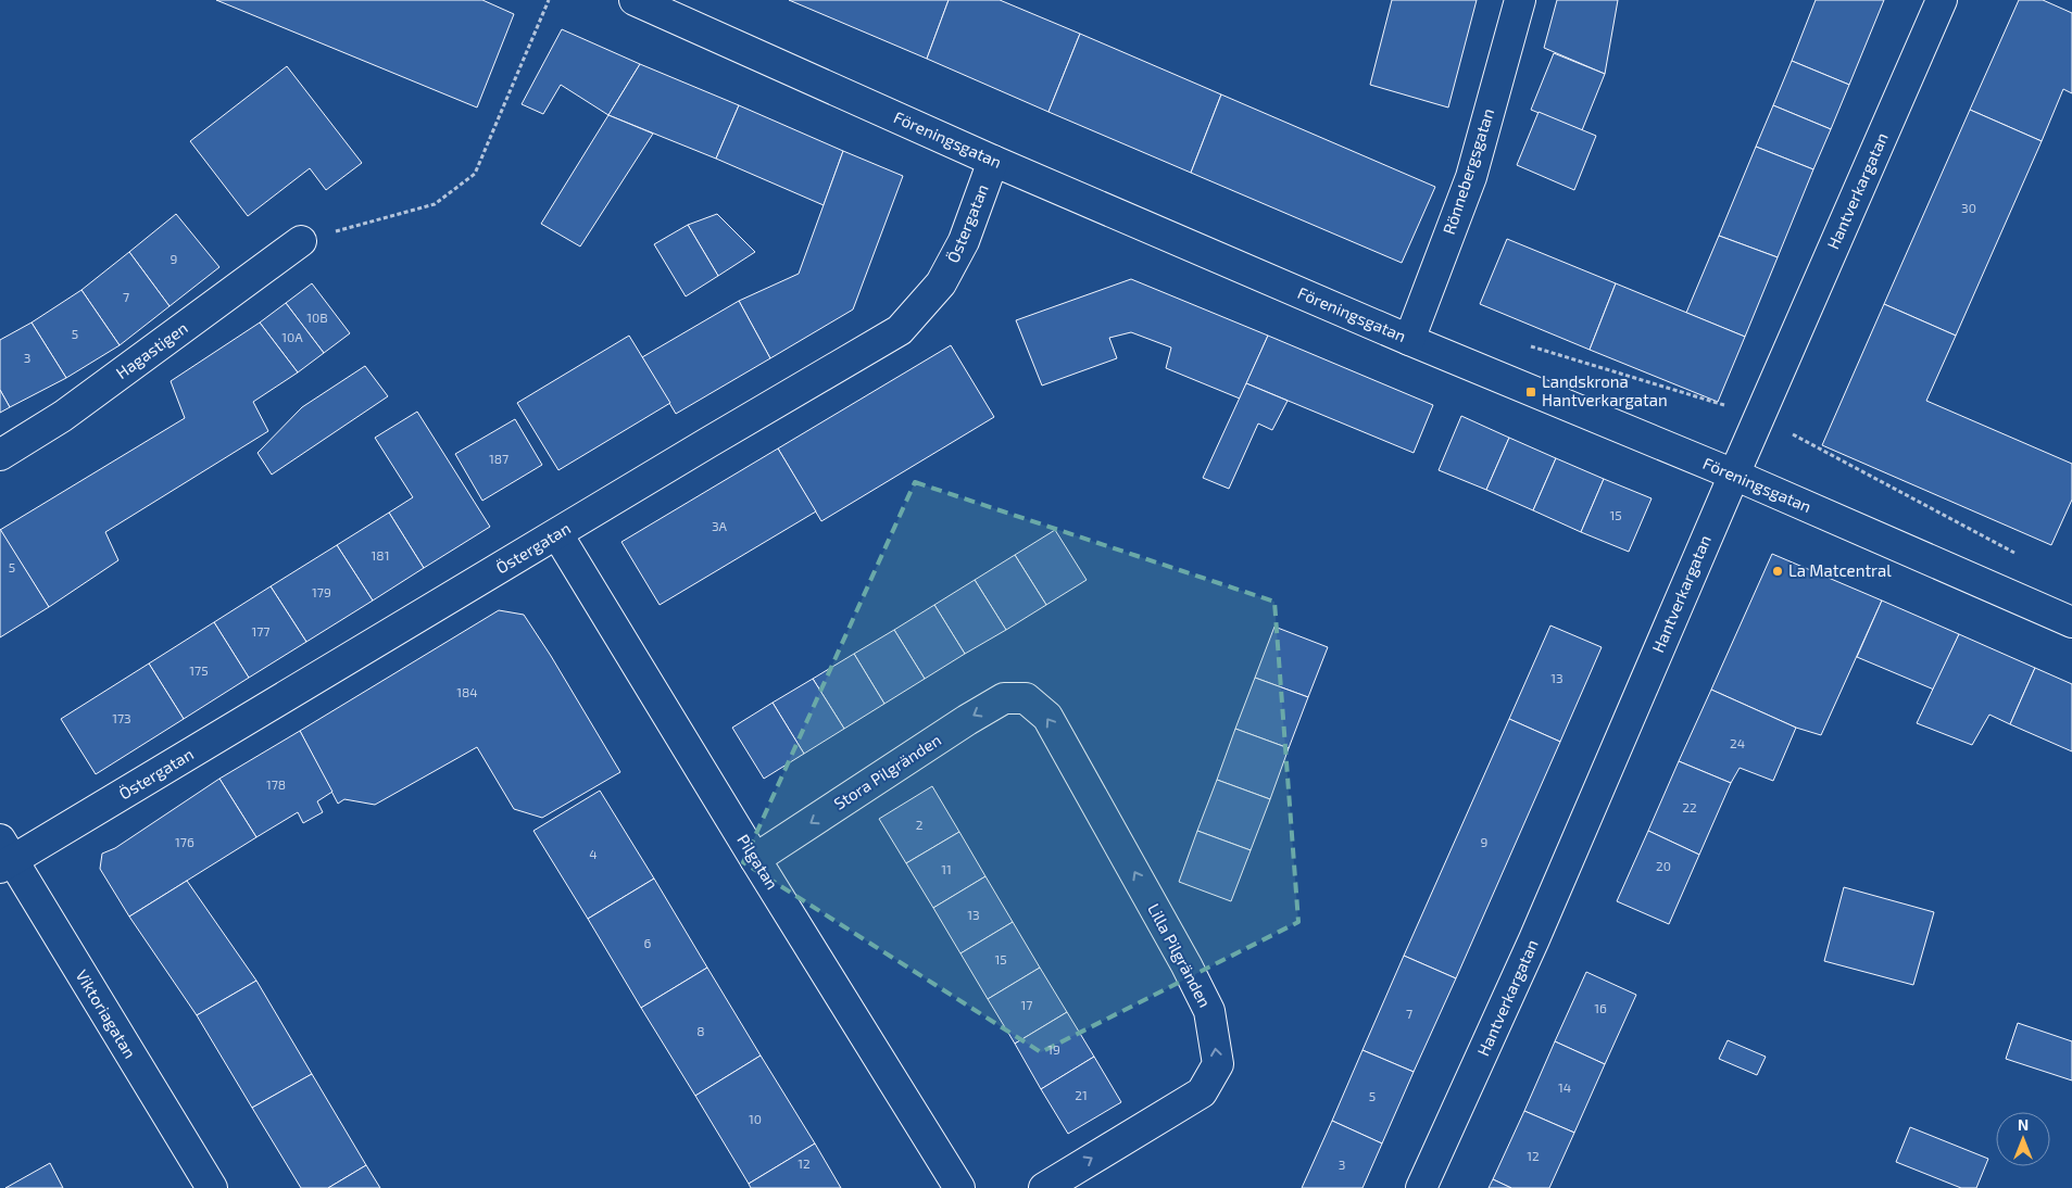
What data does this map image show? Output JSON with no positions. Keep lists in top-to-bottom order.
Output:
{
  "streets": {
    "street": [
      "Föreningsgatan",
      "Rönnebergsgatan",
      "Hantverkargatan",
      "Östergatan",
      "Hagastigen",
      "Stora Pilgränden",
      "Pilgatan",
      "Lilla Pilgränden",
      "Viktoriagatan"
    ]
  },
  "crossings": [
    ["Föreningsgatan", "Rönnebergsgatan"],
    ["Föreningsgatan", "Hantverkargatan"],
    ["Föreningsgatan", "Östergatan"],
    ["Östergatan", "Pilgatan"],
    ["Östergatan", "Viktoriagatan"],
    ["Stora Pilgränden", "Pilgatan"],
    ["Stora Pilgränden", "Lilla Pilgränden"]
  ],
  "one_way": ["Stora Pilgränden"],
  "places": {
    "transit": ["Landskrona Hantverkargatan"],
    "other": ["La Matcentral"]
  },
  "house_numbers": [
    "30",
    "9",
    "7",
    "10B",
    "5",
    "10A",
    "3",
    "187",
    "15",
    "3A",
    "181",
    "5",
    "179",
    "177",
    "175",
    "13",
    "184",
    "173",
    "24",
    "178",
    "22",
    "2",
    "176",
    "9",
    "4",
    "20",
    "11",
    "13",
    "6",
    "15",
    "17",
    "16",
    "7",
    "8",
    "19",
    "14",
    "21",
    "5",
    "10",
    "12",
    "12",
    "3"
  ],
  "north": "top"
}
